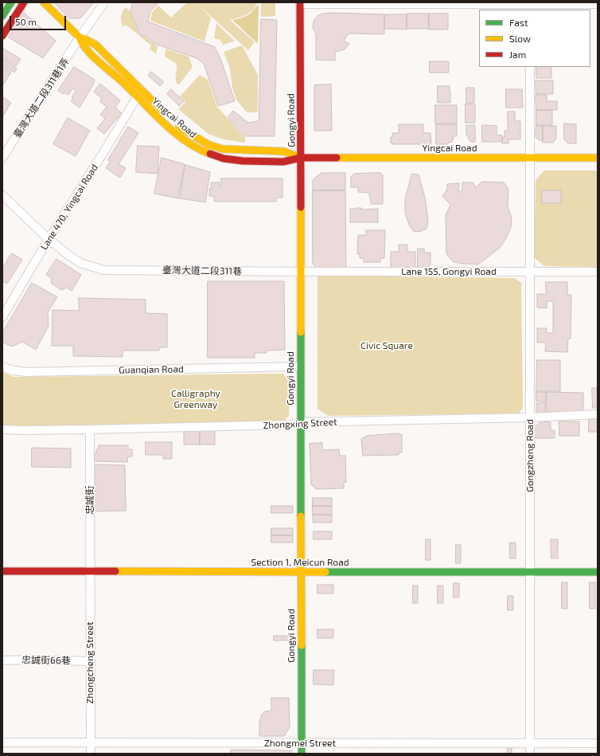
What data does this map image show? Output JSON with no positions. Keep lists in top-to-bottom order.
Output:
{
  "streets": {
    "main road": ["Yingcai Road", "Gongyi Road", "Section 1, Meicun Road"],
    "street": [
      "臺灣大道二段311巷1弄",
      "Lane 470, Yingcai Road",
      "臺灣大道二段311巷",
      "Lane 155, Gongyi Road",
      "Guanqian Road",
      "Zhongxing Street",
      "Gongzheng Road",
      "忠誠街",
      "忠誠街66巷",
      "Zhongcheng Street",
      "Zhongmei Street"
    ]
  },
  "crossings": [
    ["臺灣大道二段311巷1弄", "Yingcai Road"],
    ["Yingcai Road", "Gongyi Road"],
    ["Yingcai Road", "Lane 470, Yingcai Road"],
    ["Yingcai Road", "Gongzheng Road"],
    ["Gongyi Road", "臺灣大道二段311巷"],
    ["Gongyi Road", "Lane 155, Gongyi Road"],
    ["Gongyi Road", "Guanqian Road"],
    ["Gongyi Road", "Zhongxing Street"],
    ["Gongyi Road", "Section 1, Meicun Road"],
    ["Gongyi Road", "Zhongmei Street"],
    ["Lane 470, Yingcai Road", "臺灣大道二段311巷"],
    ["臺灣大道二段311巷", "Lane 155, Gongyi Road"],
    ["Lane 155, Gongyi Road", "Gongzheng Road"],
    ["Zhongxing Street", "Gongzheng Road"],
    ["Zhongxing Street", "忠誠街"],
    ["Gongzheng Road", "Section 1, Meicun Road"],
    ["Gongzheng Road", "Zhongmei Street"],
    ["忠誠街", "Section 1, Meicun Road"],
    ["忠誠街", "Zhongcheng Street"],
    ["Section 1, Meicun Road", "Zhongcheng Street"],
    ["忠誠街66巷", "Zhongcheng Street"],
    ["Zhongcheng Street", "Zhongmei Street"]
  ],
  "parks": ["Civic Square", "Calligraphy Greenway"],
  "legend": ["Fast", "Slow", "Jam"],
  "scale_bar": "50 m"
}
